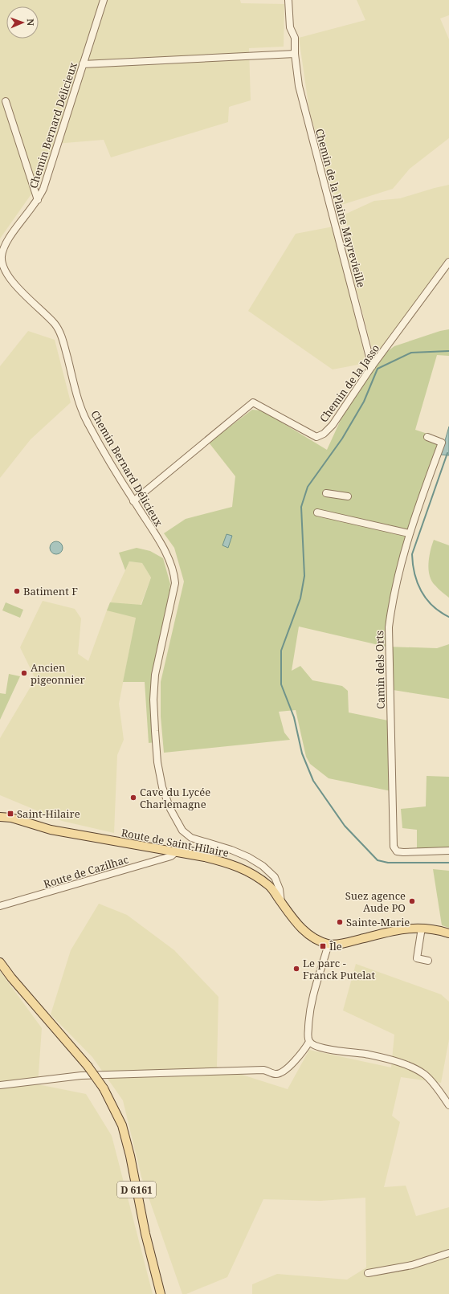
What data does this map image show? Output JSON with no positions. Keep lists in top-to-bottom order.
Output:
{
  "streets": {
    "main road": ["Route de Saint-Hilaire", "D 6161"],
    "street": [
      "Chemin Bernard Délicieux",
      "Chemin de la Plaine Mayrevieille",
      "Chemin de la Jasso",
      "Camin dels Orts",
      "Route de Cazilhac"
    ]
  },
  "crossings": [
    ["Chemin Bernard Délicieux", "Chemin de la Jasso"],
    ["Chemin Bernard Délicieux", "Route de Saint-Hilaire"],
    ["Chemin de la Plaine Mayrevieille", "Chemin de la Jasso"],
    ["Route de Saint-Hilaire", "Route de Cazilhac"]
  ],
  "places": {
    "other": [
      "Batiment F",
      "Ancien pigeonnier",
      "Cave du Lycée Charlemagne",
      "Suez agence Aude PO",
      "Sainte-Marie",
      "Le parc - Franck Putelat"
    ],
    "transit": ["Saint-Hilaire", "Île"]
  },
  "north": "right"
}
